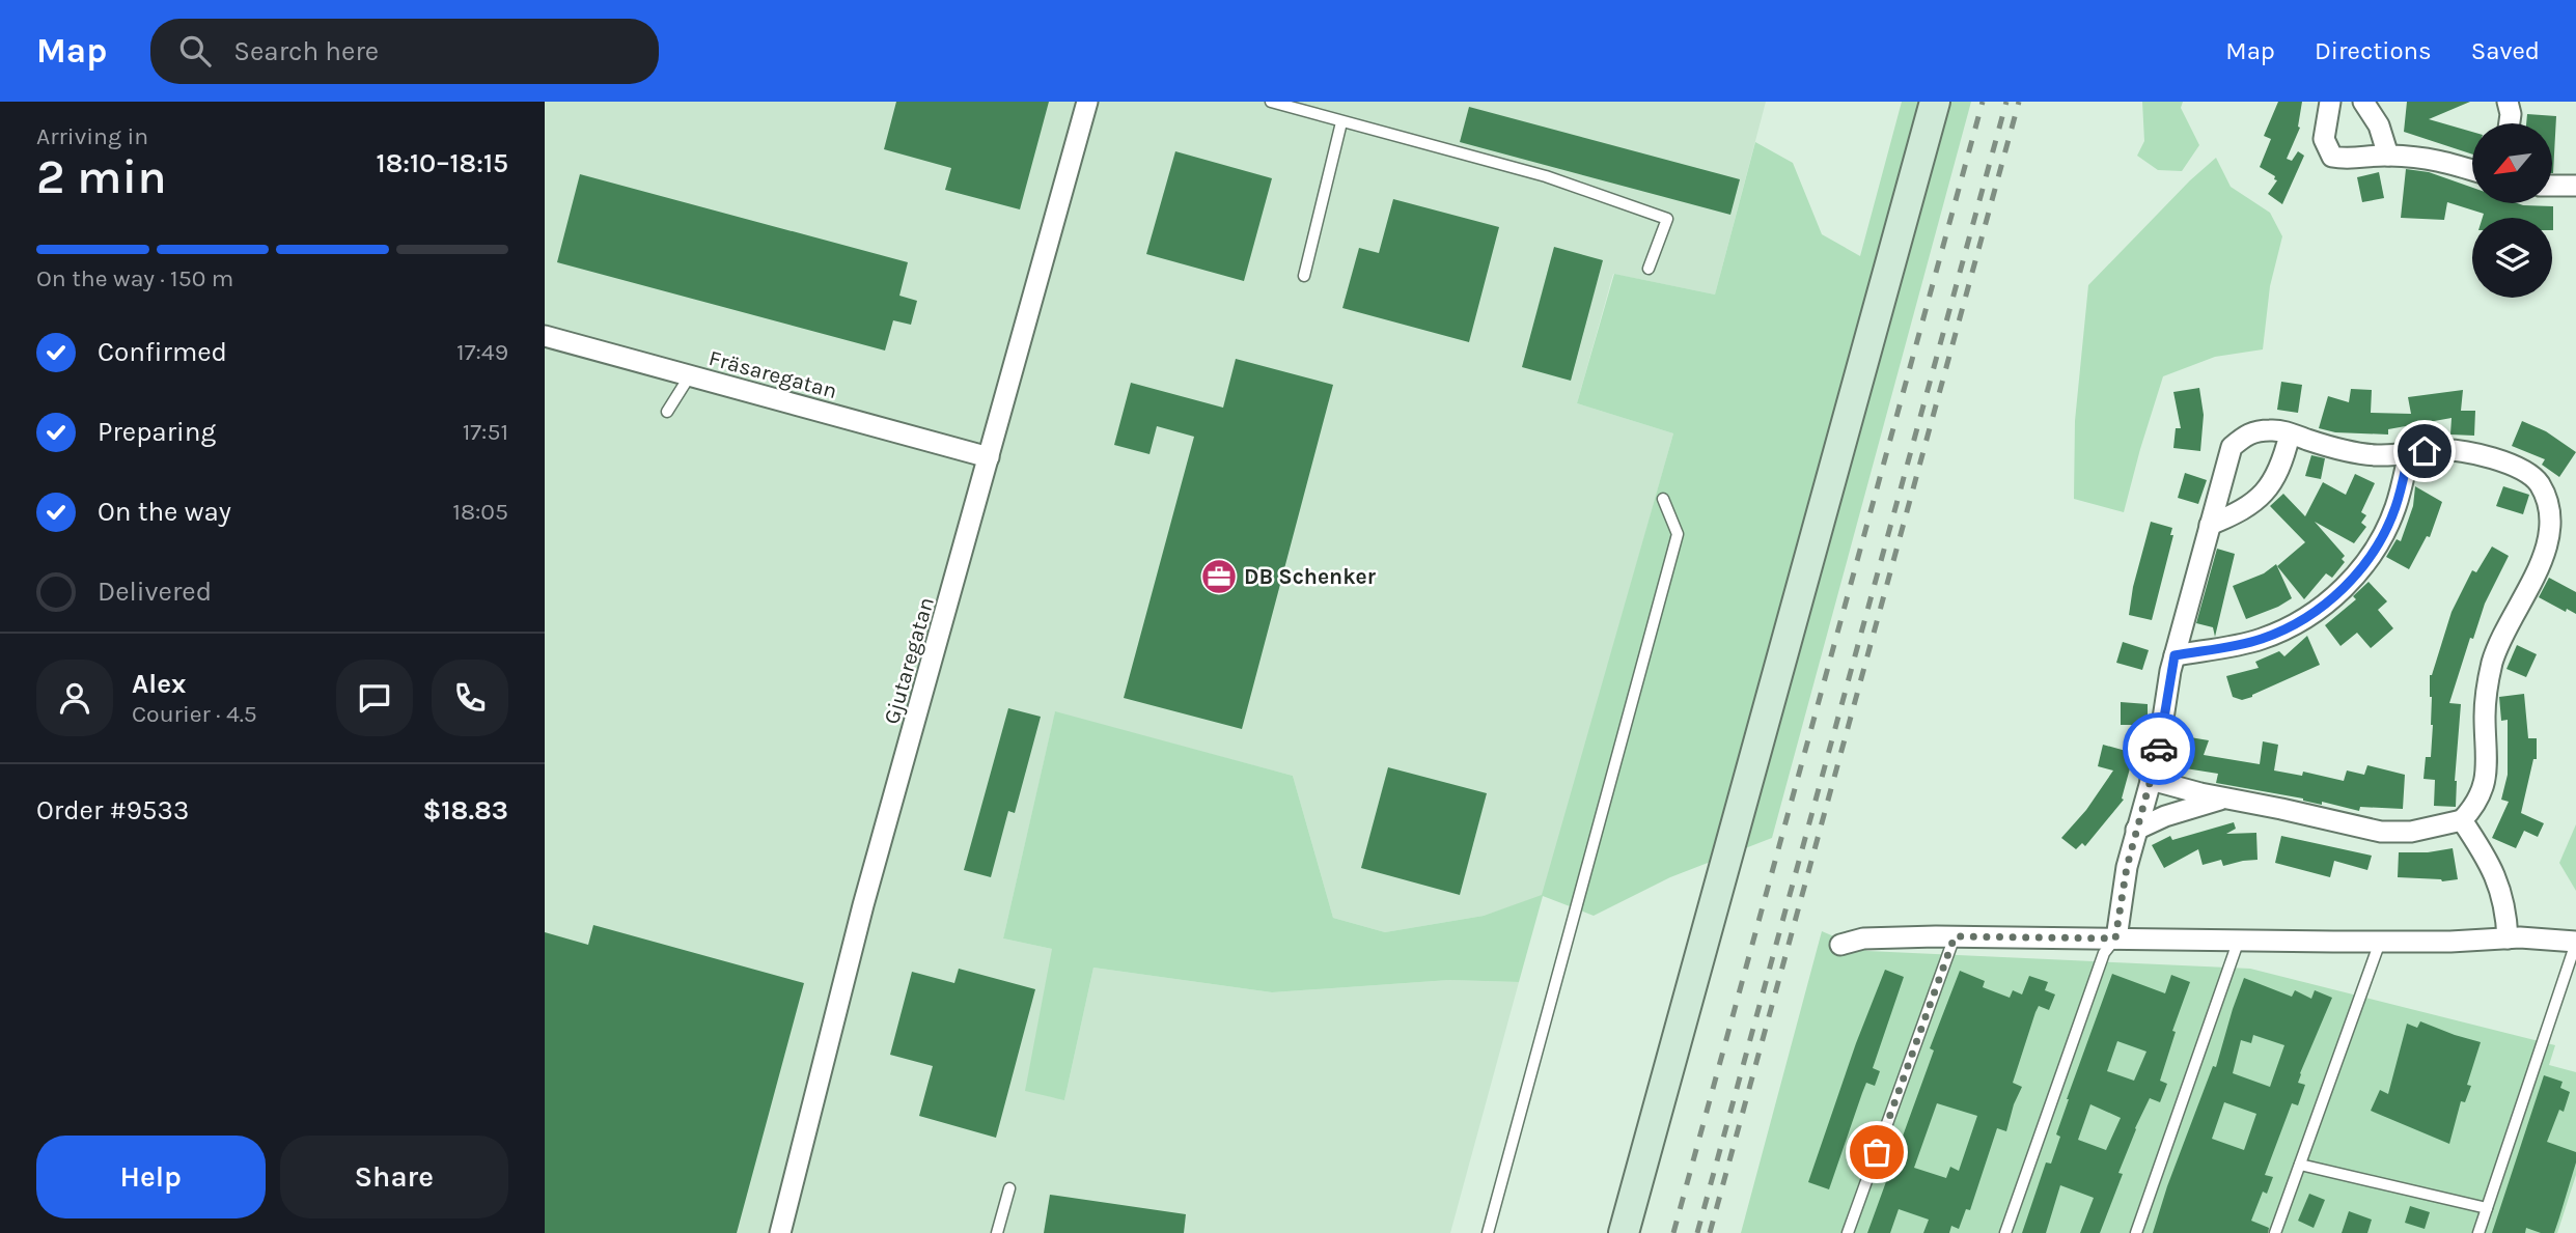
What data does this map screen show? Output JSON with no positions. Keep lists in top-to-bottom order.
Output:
{
  "streets": {
    "street": ["Fräsaregatan", "Gjutaregatan"]
  },
  "crossings": [
    ["Fräsaregatan", "Gjutaregatan"]
  ],
  "places": {
    "office": ["DB Schenker"]
  },
  "north": "bottom left",
  "page": {
    "header": "Map",
    "search": "Search here",
    "nav": ["Map", "Directions", "Saved"],
    "heading": ["2 min", "Arriving in", "18:10–18:15"],
    "panel": [
      "Alex",
      "Courier · 4.5",
      "Order #9533",
      "$18.83"
    ],
    "bar": "On the way · 150 m",
    "list": [
      ["Confirmed", "17:49"],
      ["Preparing", "17:51"],
      ["On the way", "18:05"],
      "Delivered"
    ],
    "buttons": ["Help", "Share"]
  }
}
